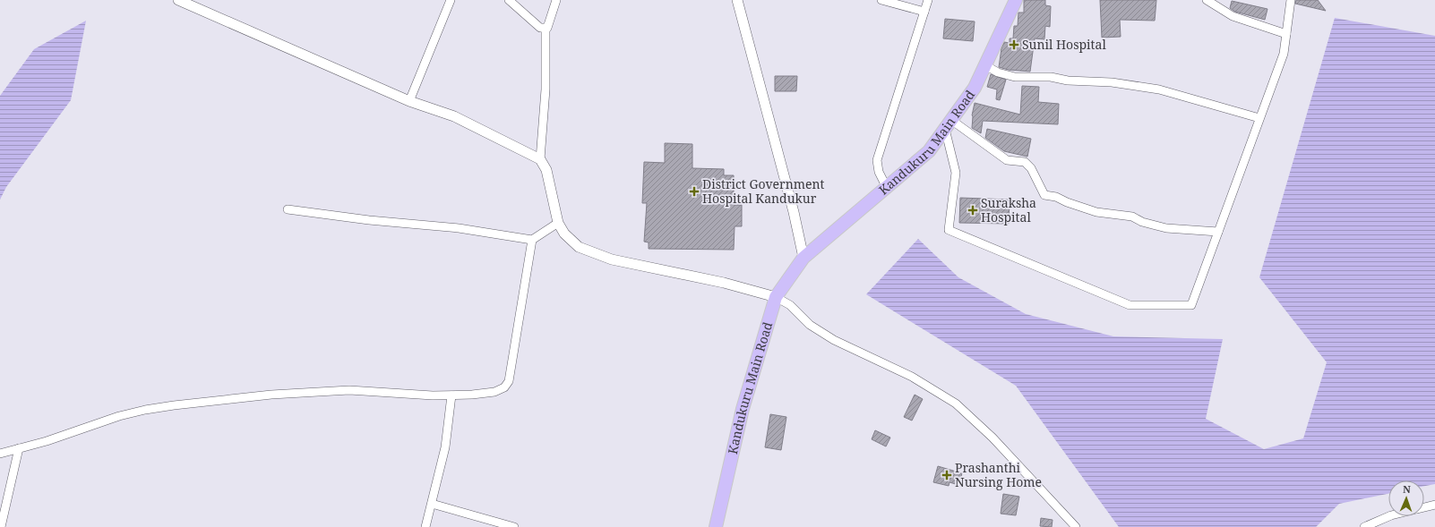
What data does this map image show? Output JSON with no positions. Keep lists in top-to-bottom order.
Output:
{
  "streets": {
    "main road": ["Kandukuru Main Road"]
  },
  "places": {
    "health": [
      "Sunil Hospital",
      "District Government Hospital Kandukur",
      "Suraksha Hospital",
      "Prashanthi Nursing Home"
    ]
  },
  "north": "top"
}
